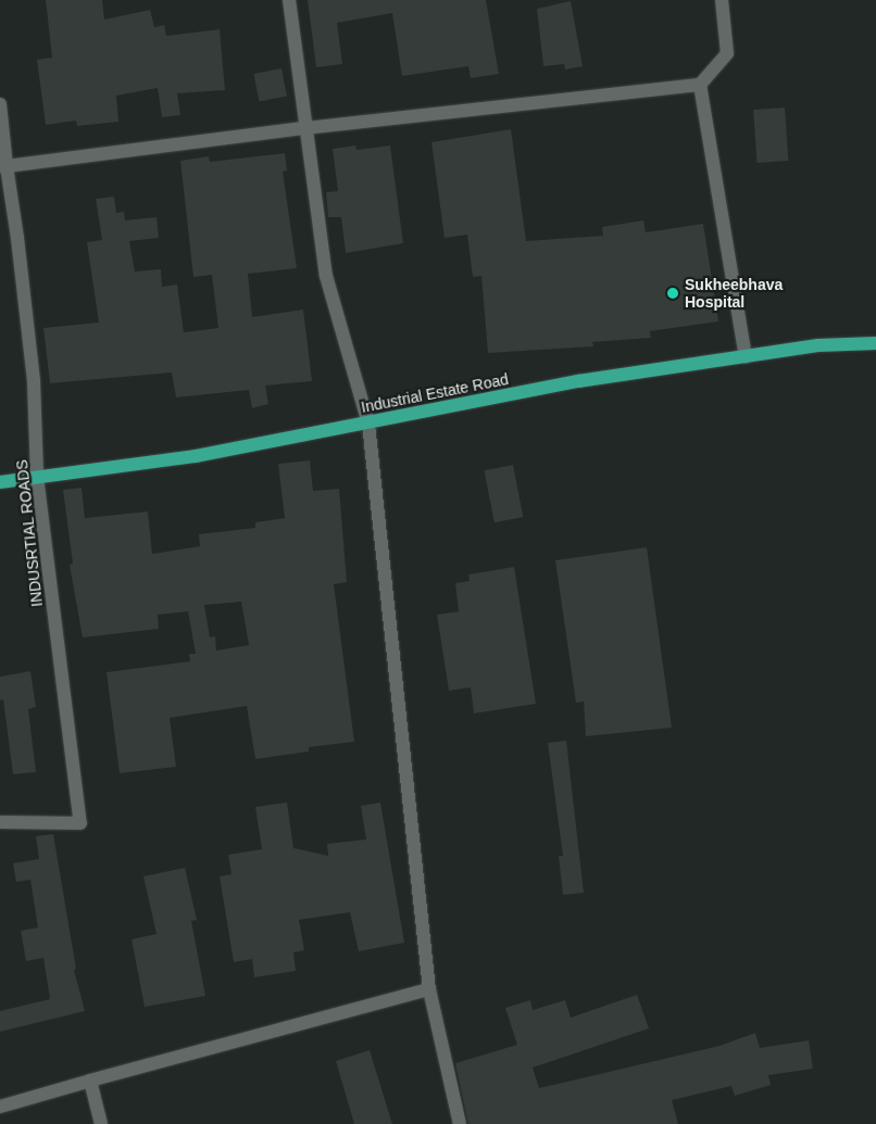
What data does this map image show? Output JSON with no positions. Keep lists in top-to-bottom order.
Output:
{
  "streets": {
    "main road": ["Industrial Estate Road"],
    "street": ["INDUSRTIAL ROADS"]
  },
  "crossings": [
    ["Industrial Estate Road", "INDUSRTIAL ROADS"]
  ],
  "places": ["Sukheebhava Hospital"]
}
